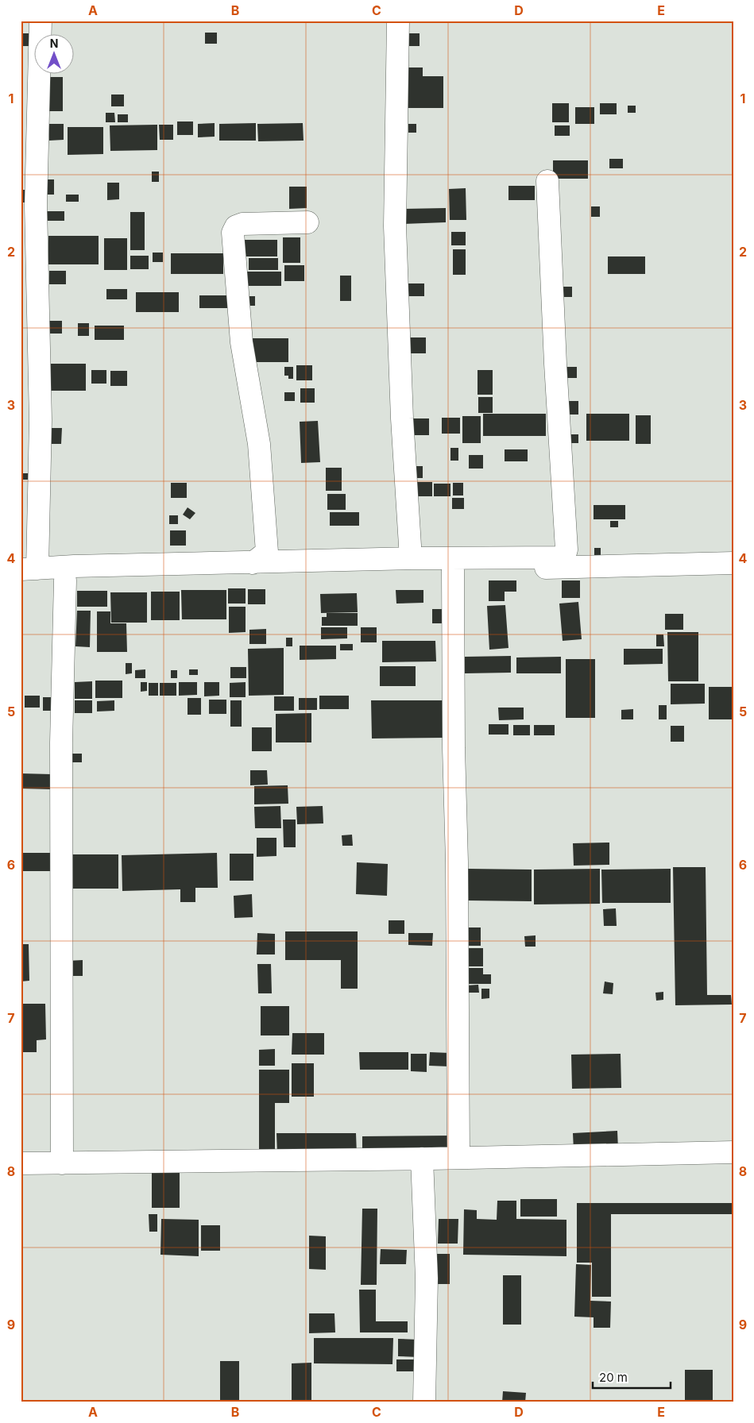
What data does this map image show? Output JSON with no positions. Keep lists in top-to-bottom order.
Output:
{
  "scale_bar": "20 m",
  "north": "top",
  "grid": {
    "columns": [
      "A",
      "B",
      "C",
      "D",
      "E"
    ],
    "rows": [
      "1",
      "2",
      "3",
      "4",
      "5",
      "6",
      "7",
      "8",
      "9"
    ]
  }
}
